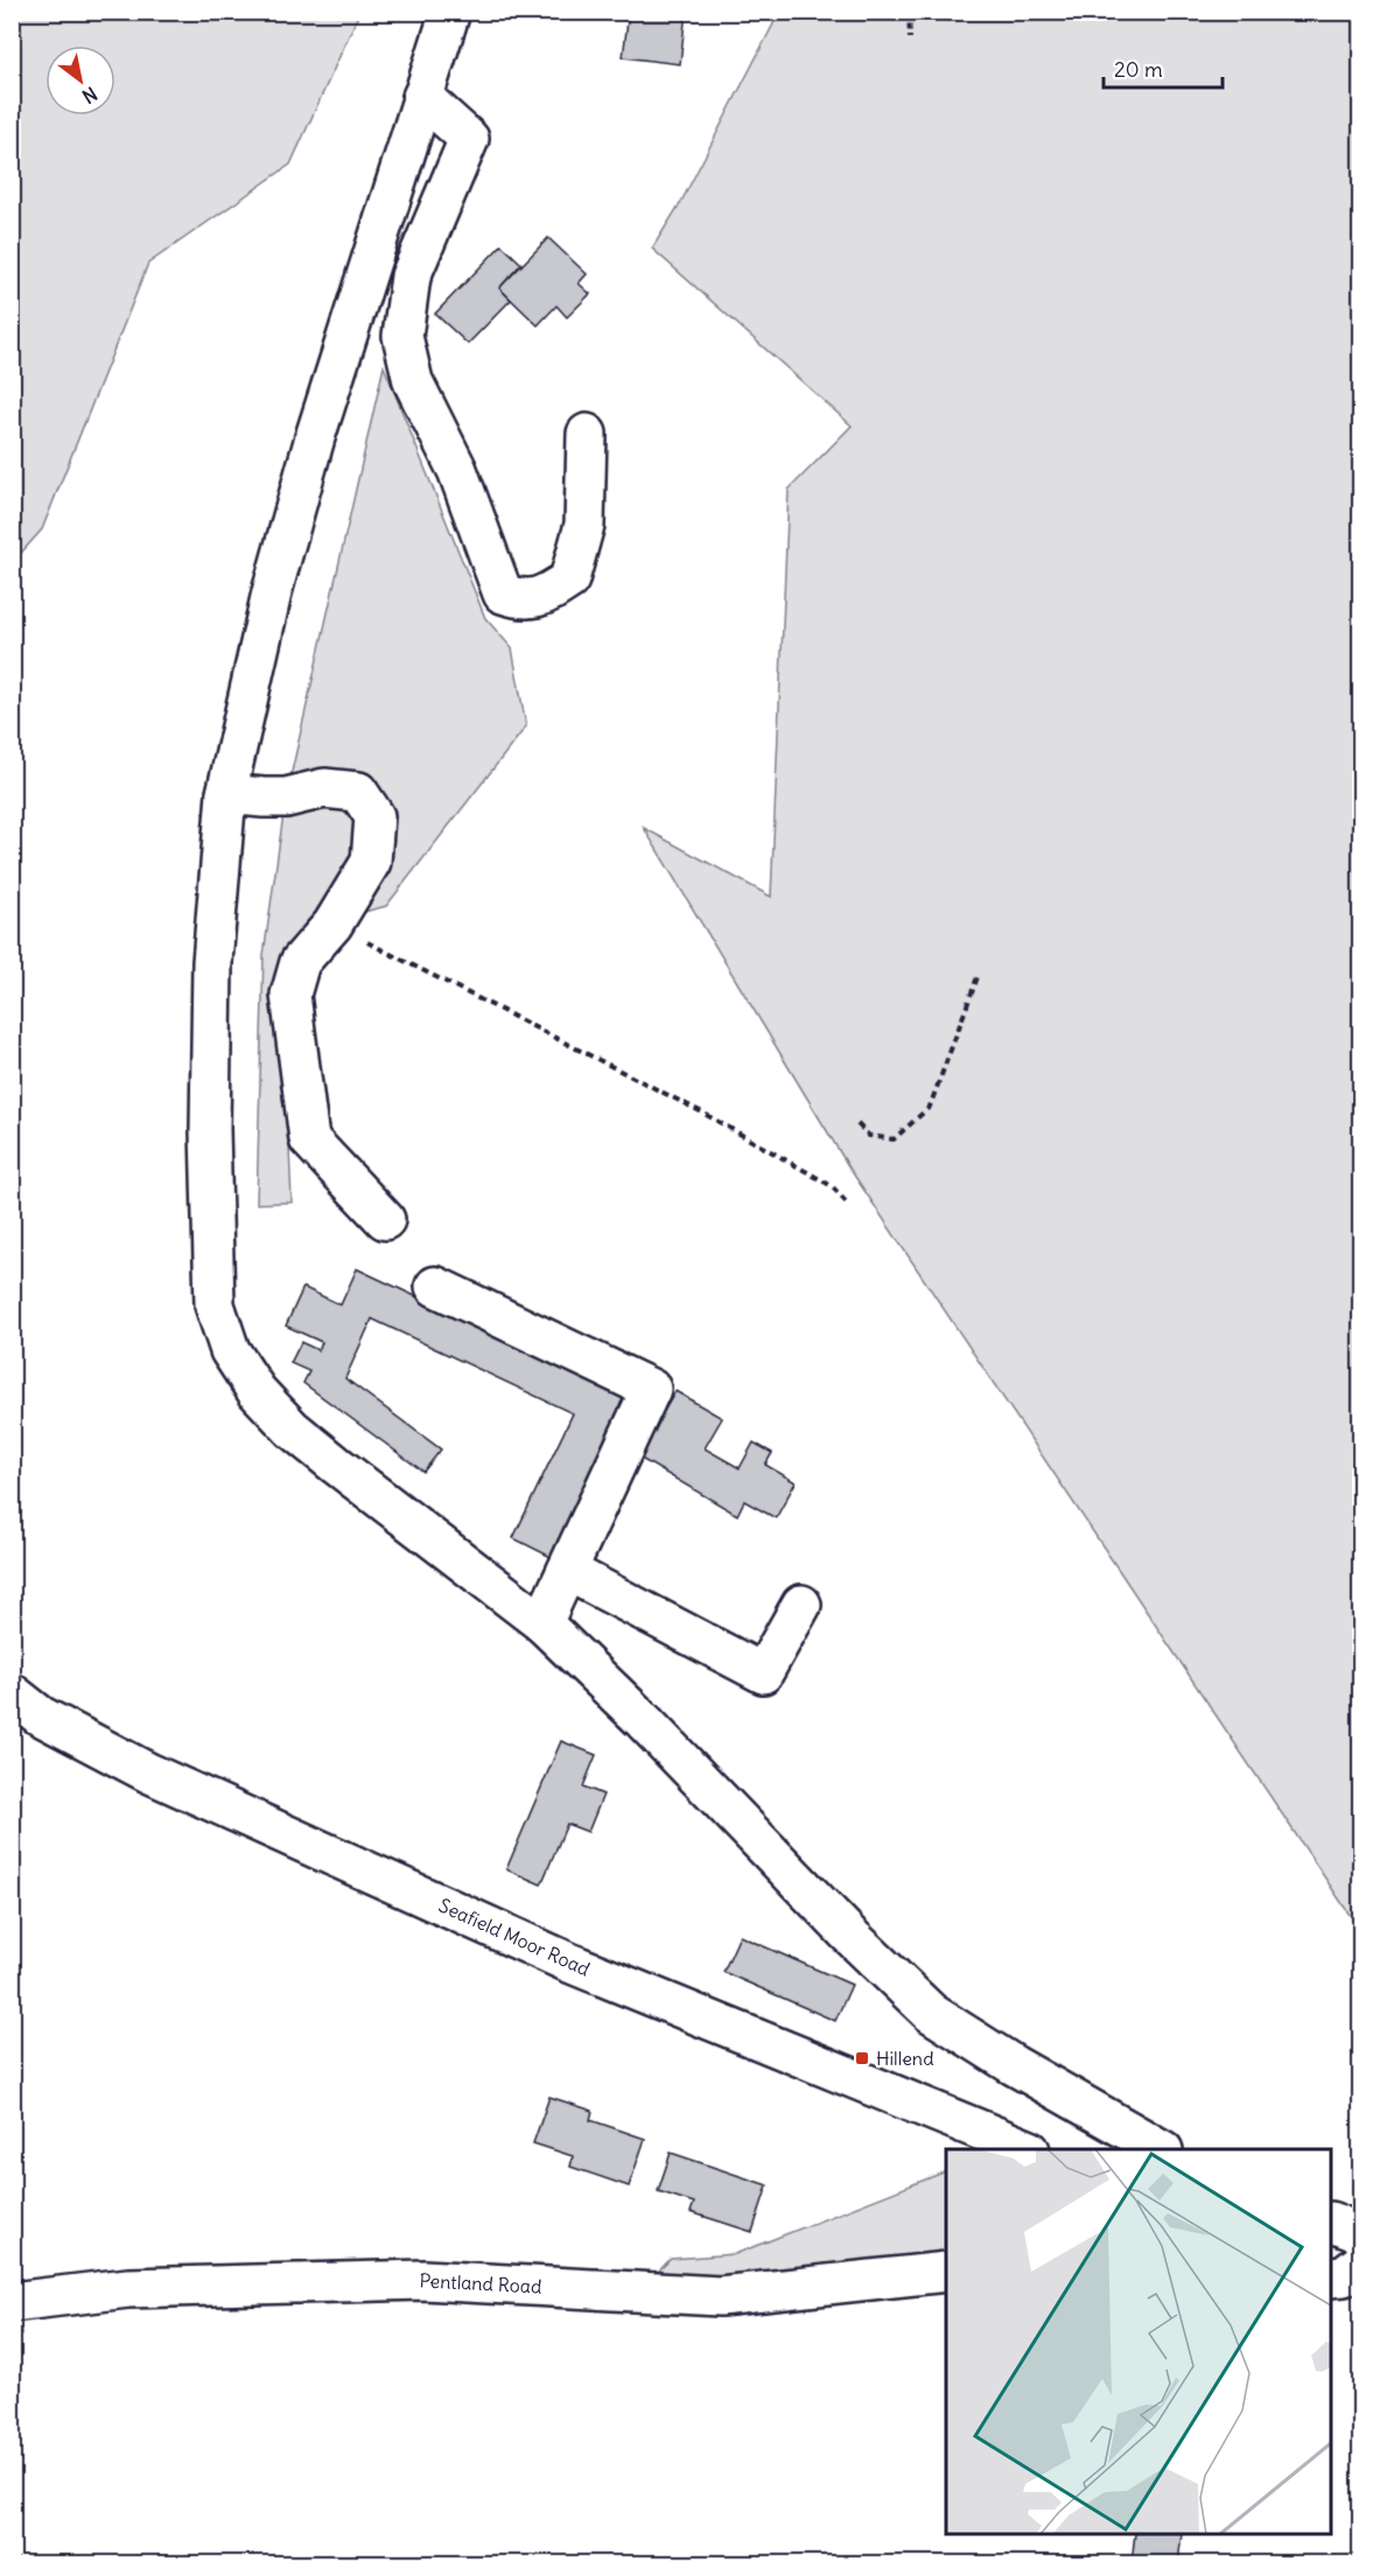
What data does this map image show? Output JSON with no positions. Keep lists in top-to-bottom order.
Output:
{
  "streets": {
    "main road": ["Seafield Moor Road", "Pentland Road"]
  },
  "places": {
    "transit": ["Hillend"]
  },
  "scale_bar": "20 m",
  "north": "bottom right"
}
